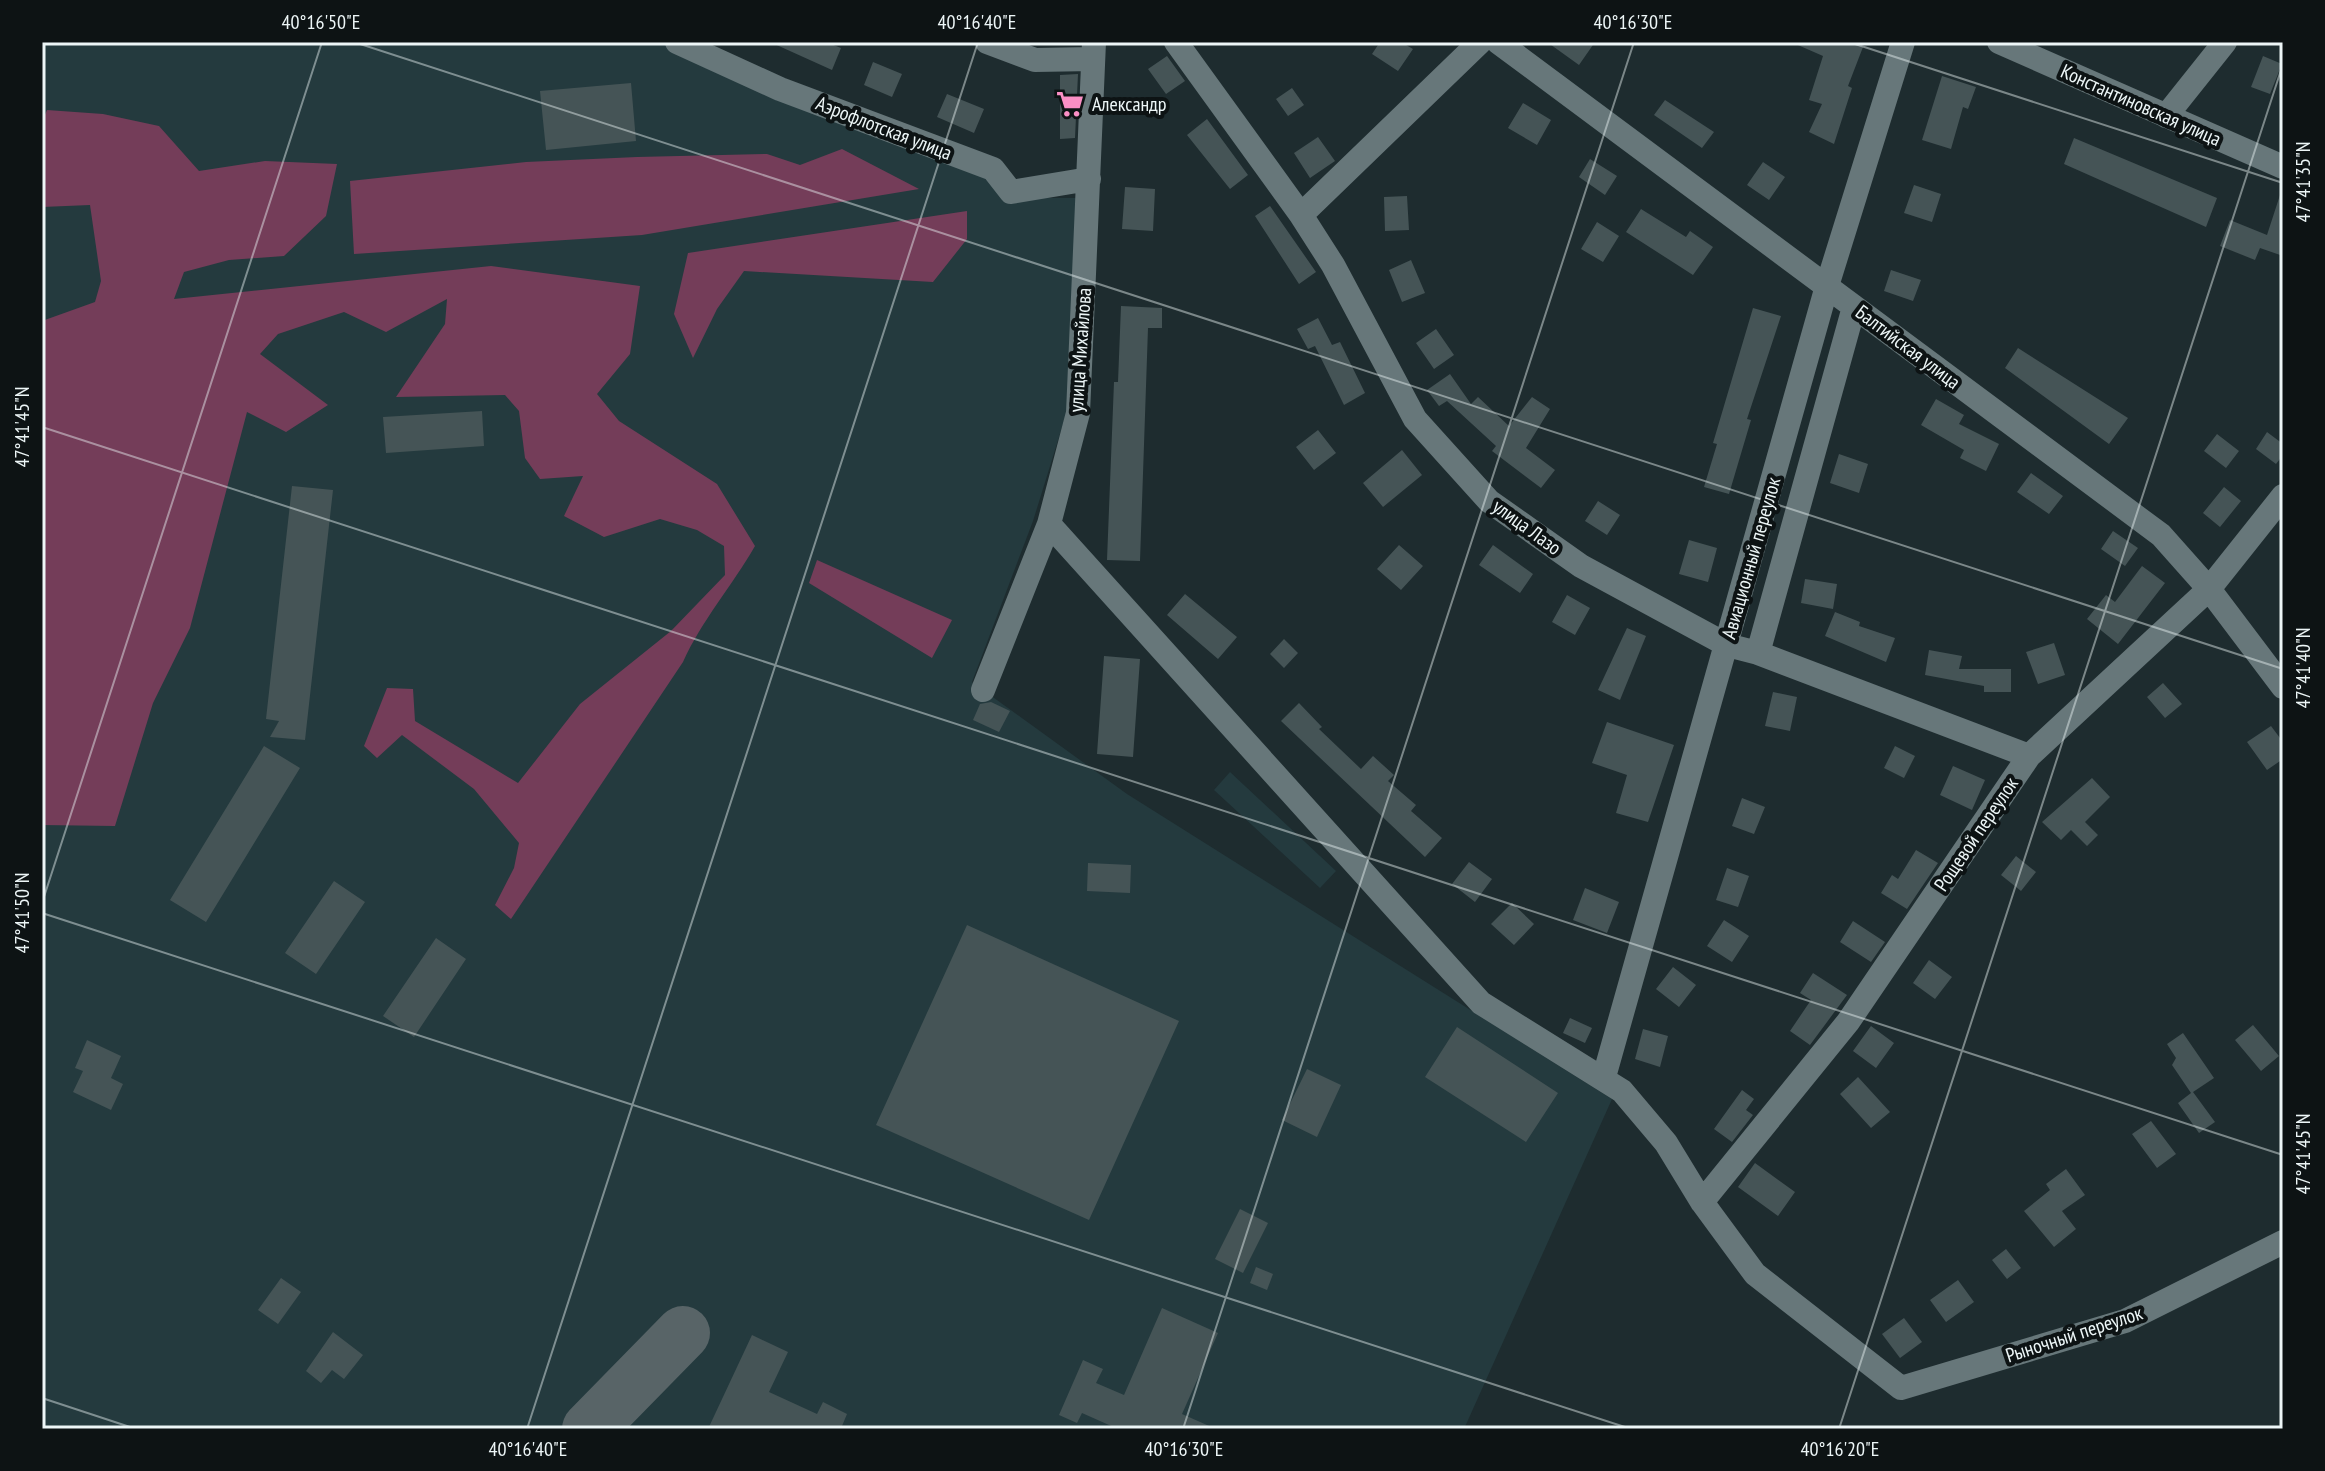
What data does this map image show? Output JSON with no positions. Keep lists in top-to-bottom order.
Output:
{
  "streets": {
    "street": [
      "Константиновская улица",
      "Аэрофлотская улица",
      "Балтийская улица",
      "улица Михайлова",
      "улица Лазо",
      "Авиационный переулок",
      "Рощевой переулок",
      "Рыночный переулок"
    ]
  },
  "crossings": [
    ["Аэрофлотская улица", "улица Михайлова"],
    ["Балтийская улица", "Авиационный переулок"],
    ["Балтийская улица", "Рощевой переулок"],
    ["улица Лазо", "Авиационный переулок"],
    ["улица Лазо", "Рощевой переулок"],
    ["Рощевой переулок", "Рыночный переулок"]
  ],
  "places": {
    "supermarket": ["Александр"]
  },
  "coordinates": [
    "40°16'50\"E",
    "40°16'40\"E",
    "40°16'30\"E",
    "47°41'35\"N",
    "47°41'45\"N",
    "47°41'40\"N",
    "47°41'50\"N",
    "40°16'20\"E"
  ]
}
